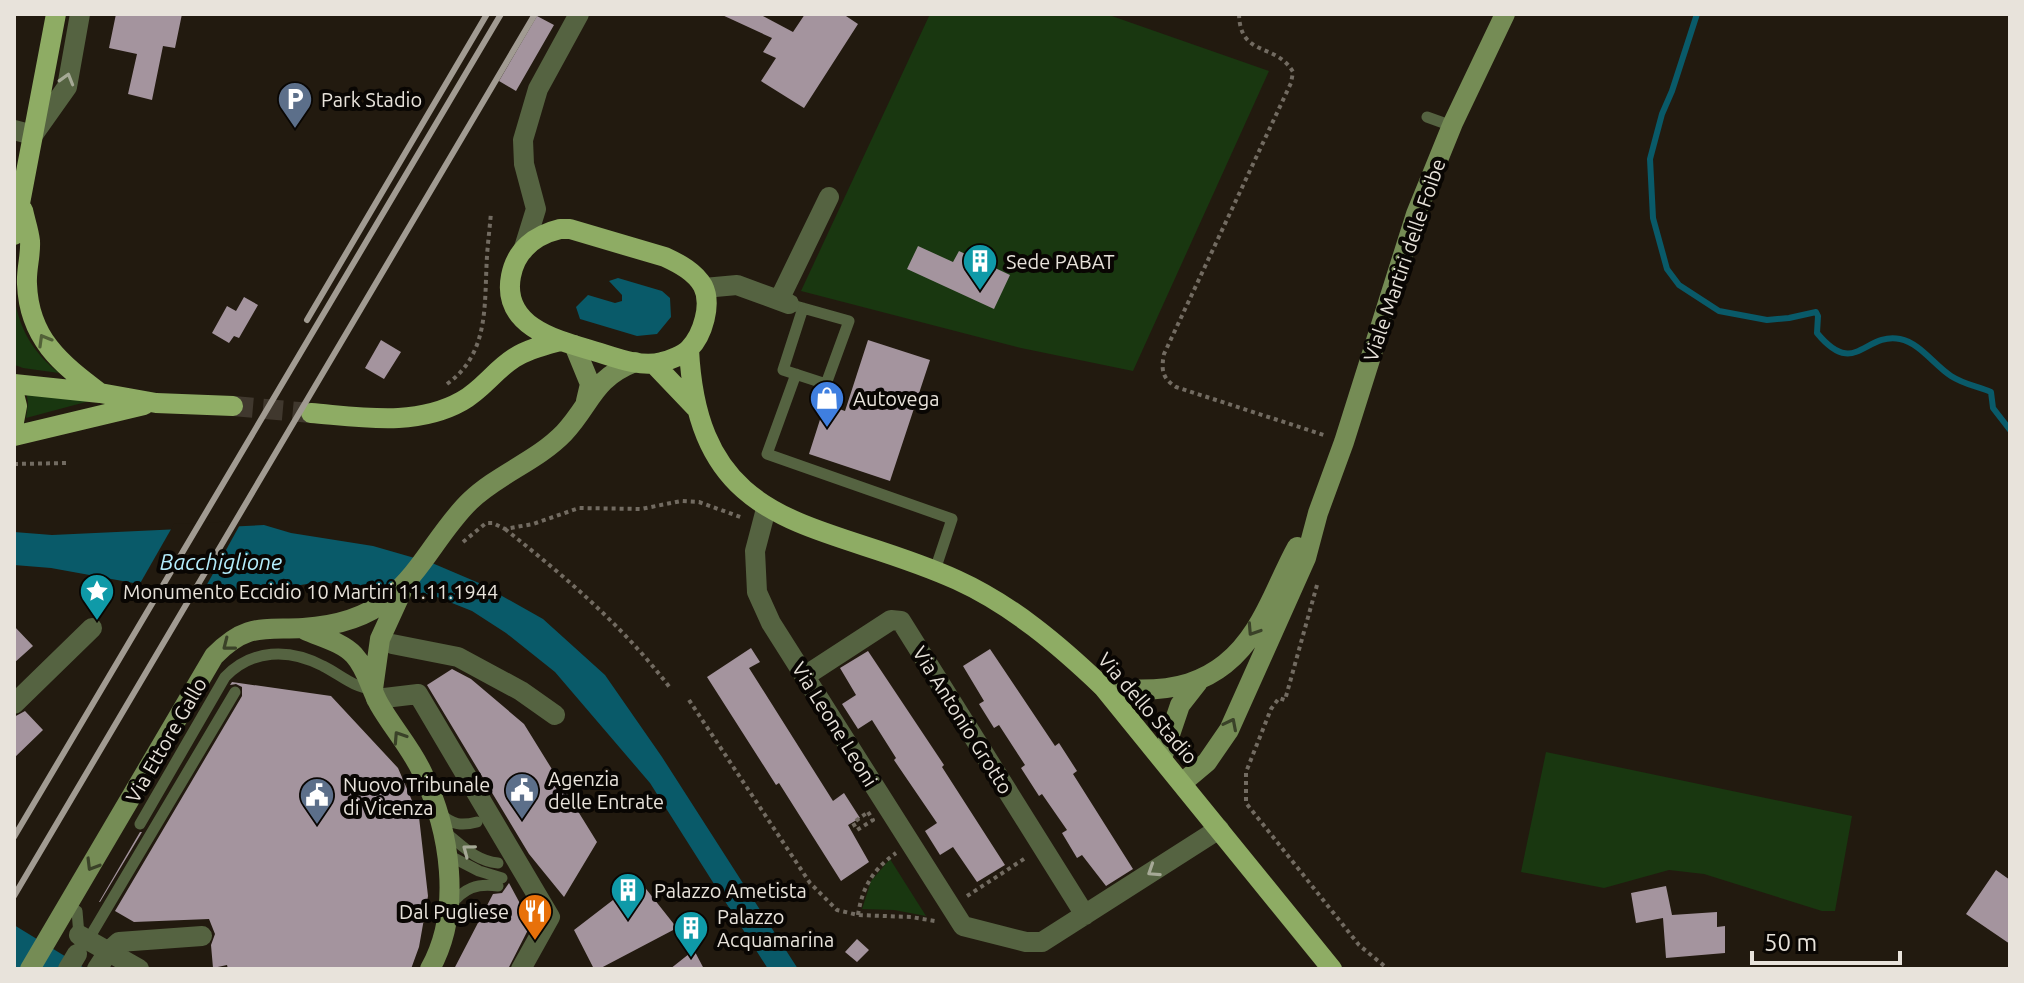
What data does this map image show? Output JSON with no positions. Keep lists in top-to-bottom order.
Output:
{
  "streets": {
    "main road": ["Viale Martiri delle Foibe", "Via dello Stadio", "Via Ettore Gallo"],
    "street": ["Via Antonio Grotto", "Via Leone Leoni"]
  },
  "crossings": [
    ["Viale Martiri delle Foibe", "Via dello Stadio"],
    ["Via dello Stadio", "Via Leone Leoni"],
    ["Via Antonio Grotto", "Via Leone Leoni"]
  ],
  "one_way": ["Via Ettore Gallo"],
  "water": ["Bacchiglione"],
  "places": {
    "parking": ["Park Stadio"],
    "building": ["Sede PABAT", "Palazzo Ametista", "Palazzo Acquamarina"],
    "shop": ["Autovega"],
    "place": ["Monumento Eccidio 10 Martiri 11.11.1944"],
    "public building": ["Agenzia delle Entrate", "Nuovo Tribunale di Vicenza"],
    "restaurant": ["Dal Pugliese"]
  },
  "scale_bar": "50 m"
}
